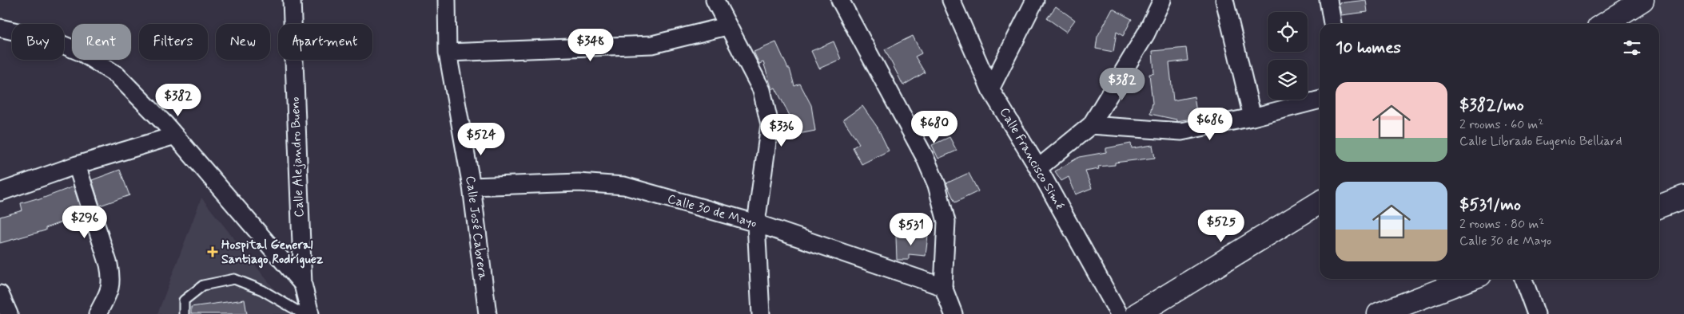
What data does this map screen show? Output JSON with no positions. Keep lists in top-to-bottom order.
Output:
{
  "streets": {
    "street": [
      "Calle Alejandro Bueno",
      "Calle Francisco Simé",
      "Calle 30 de Mayo",
      "Calle José Cabrera"
    ]
  },
  "crossings": [
    ["Calle 30 de Mayo", "Calle José Cabrera"]
  ],
  "places": {
    "health": ["Hospital General Santiago Rodríguez"]
  },
  "page": {
    "chip": [
      "Buy",
      "Rent",
      "Filters",
      "New",
      "Apartment"
    ],
    "heading": "10 homes",
    "price": [
      "$348",
      "$382",
      "$382",
      "$686",
      "$680",
      "$336",
      "$524",
      "$296",
      "$525",
      "$531"
    ],
    "list": [
      {
        "name": "$382/mo",
        "note": "2 rooms · 60 m² · Calle Librado Eugenio Belliard"
      },
      {
        "name": "$531/mo",
        "note": "2 rooms · 80 m² · Calle 30 de Mayo"
      }
    ]
  }
}
